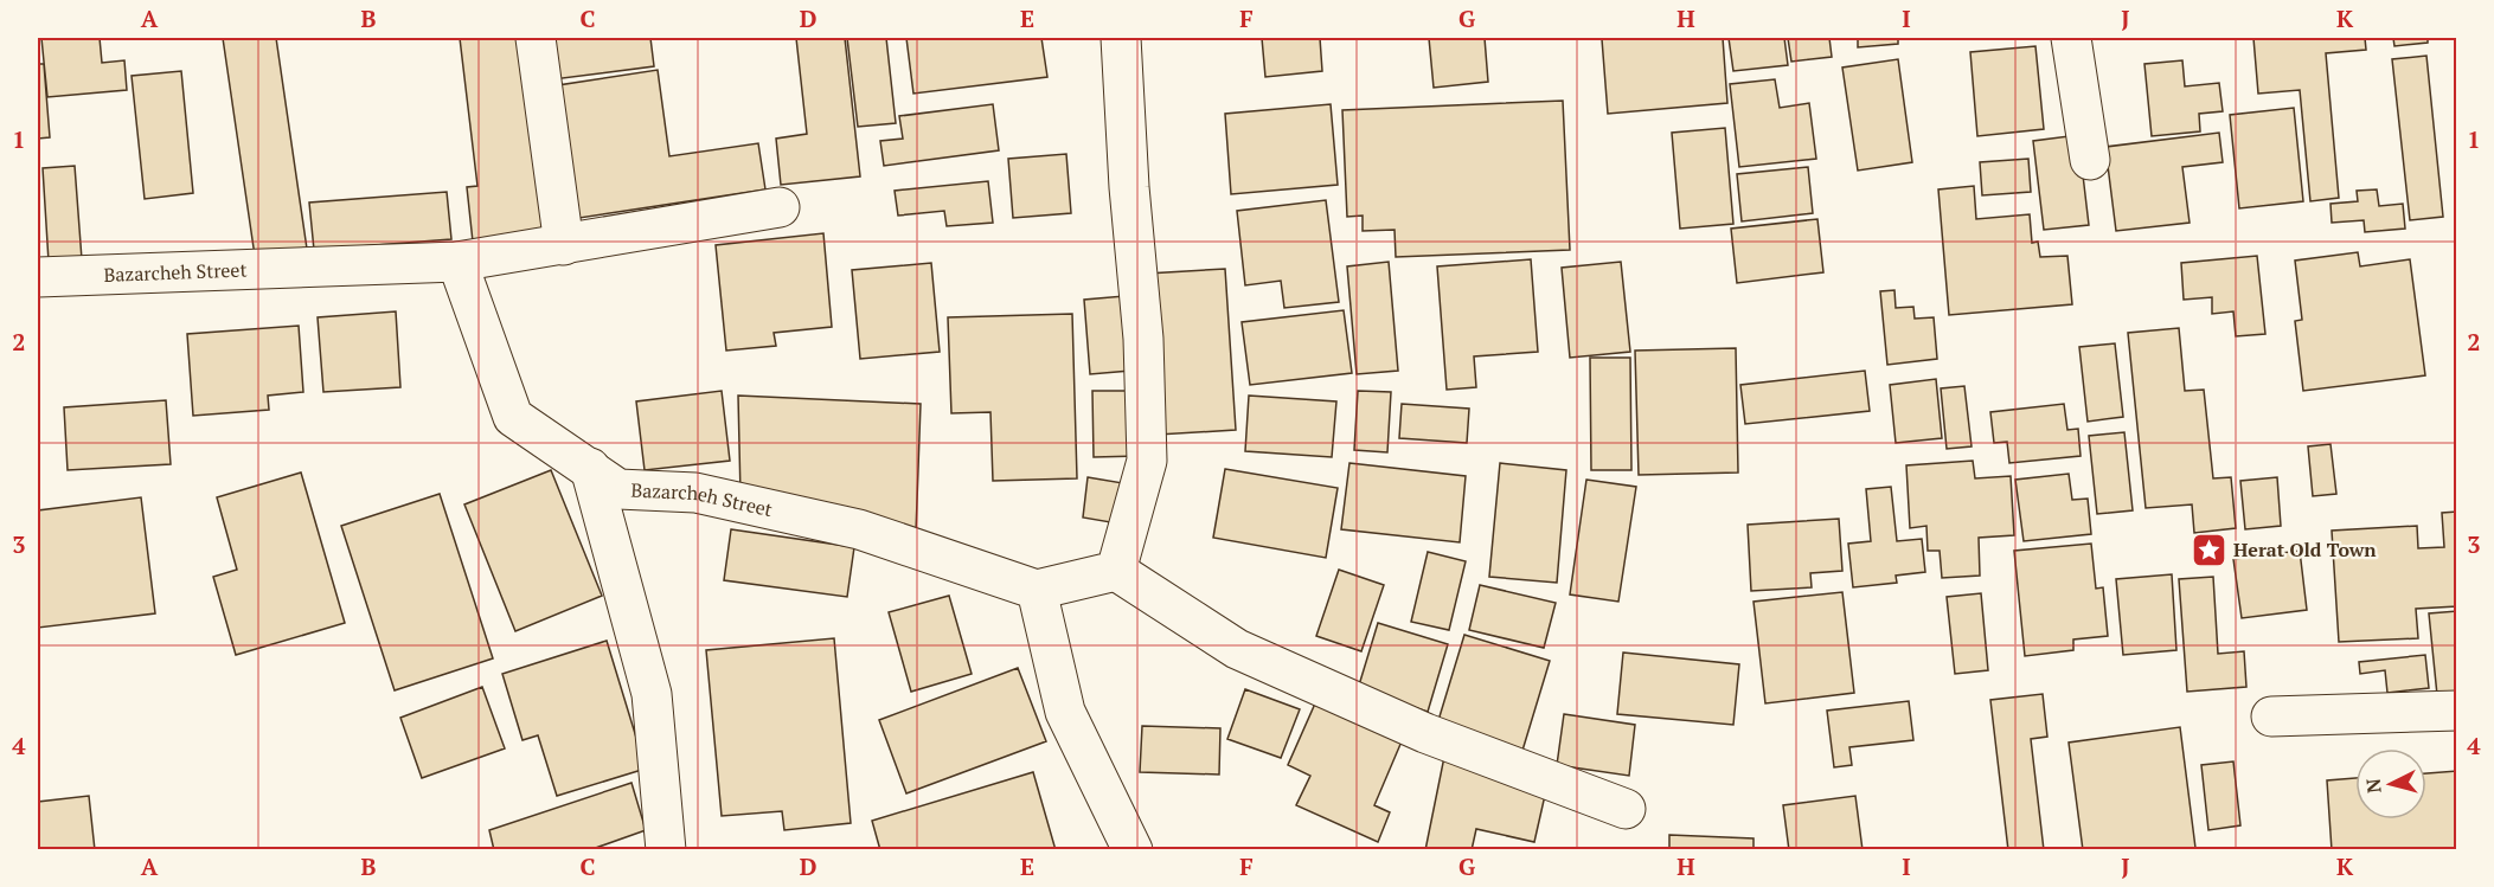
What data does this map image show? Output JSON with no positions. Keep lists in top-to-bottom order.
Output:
{
  "streets": {
    "street": ["Bazarcheh Street"]
  },
  "places": {
    "place": ["Herat Old Town"]
  },
  "north": "left",
  "grid": {
    "columns": [
      "A",
      "B",
      "C",
      "D",
      "E",
      "F",
      "G",
      "H",
      "I",
      "J",
      "K"
    ],
    "rows": [
      "1",
      "2",
      "3",
      "4"
    ]
  }
}
